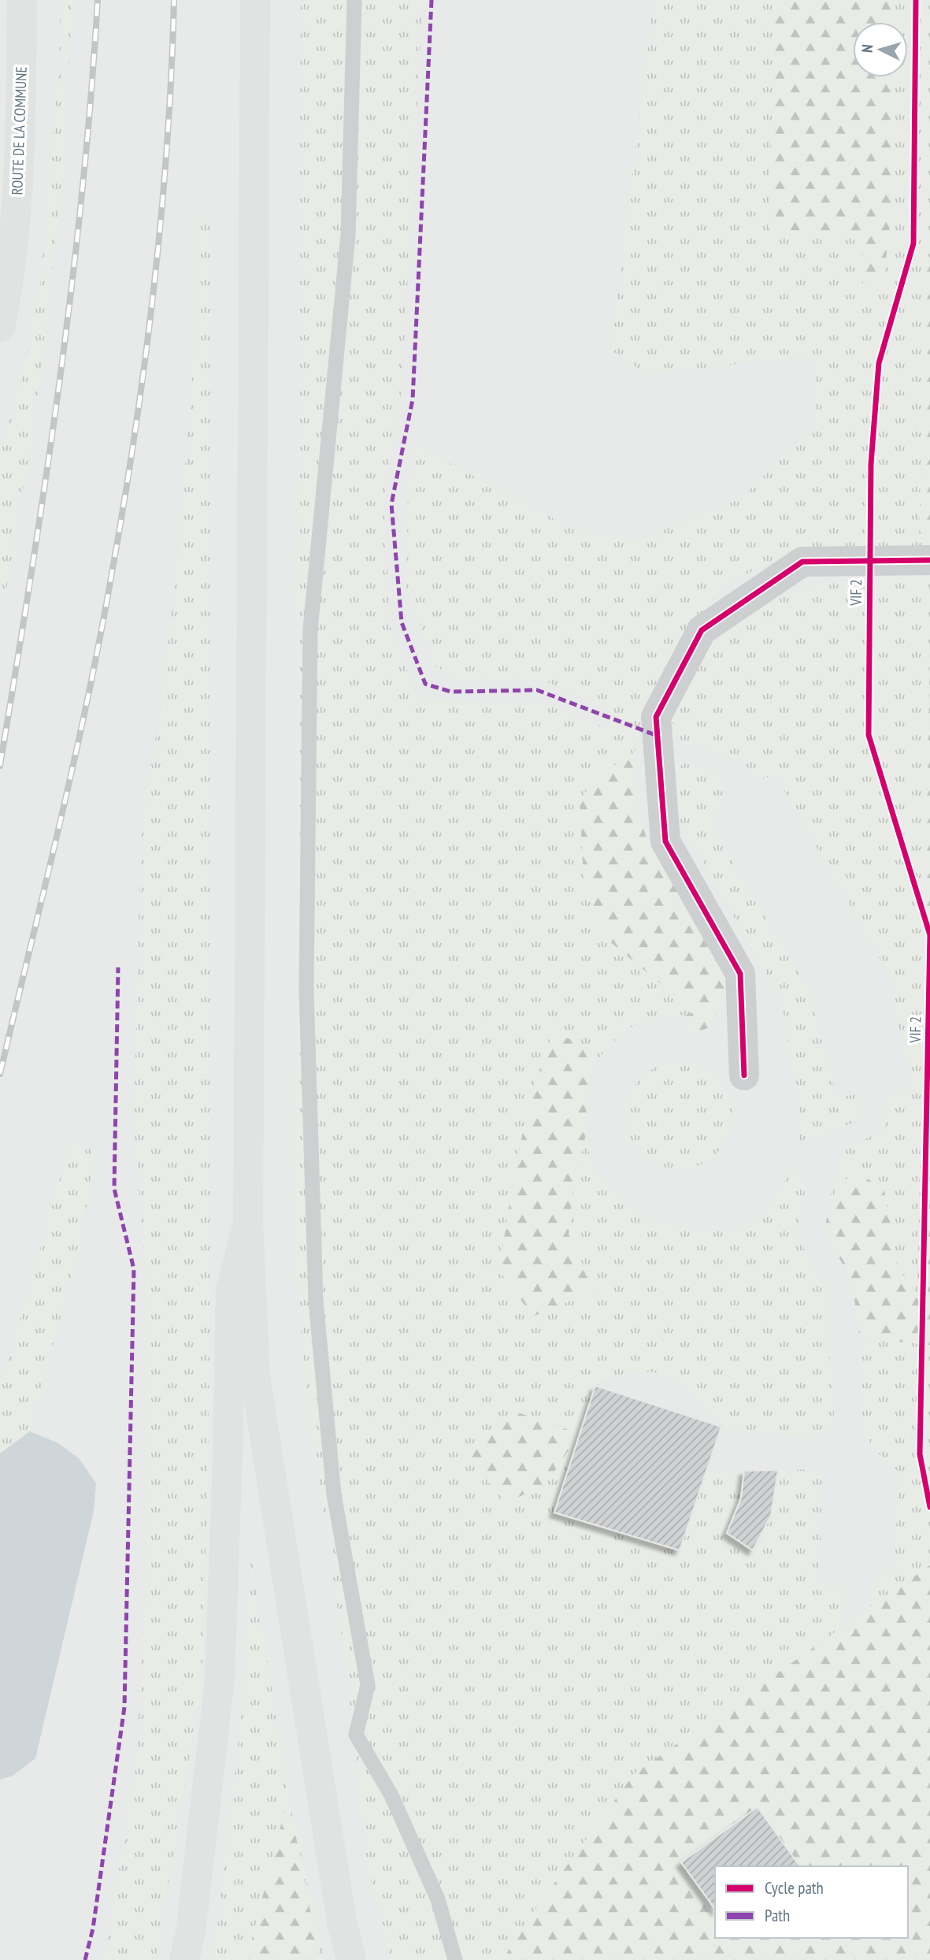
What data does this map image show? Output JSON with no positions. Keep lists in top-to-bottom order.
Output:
{
  "streets": {
    "main road": ["ROUTE DE LA COMMUNE"],
    "cycle path": ["VIF 2"]
  },
  "legend": ["Cycle path", "Path"],
  "north": "left"
}
